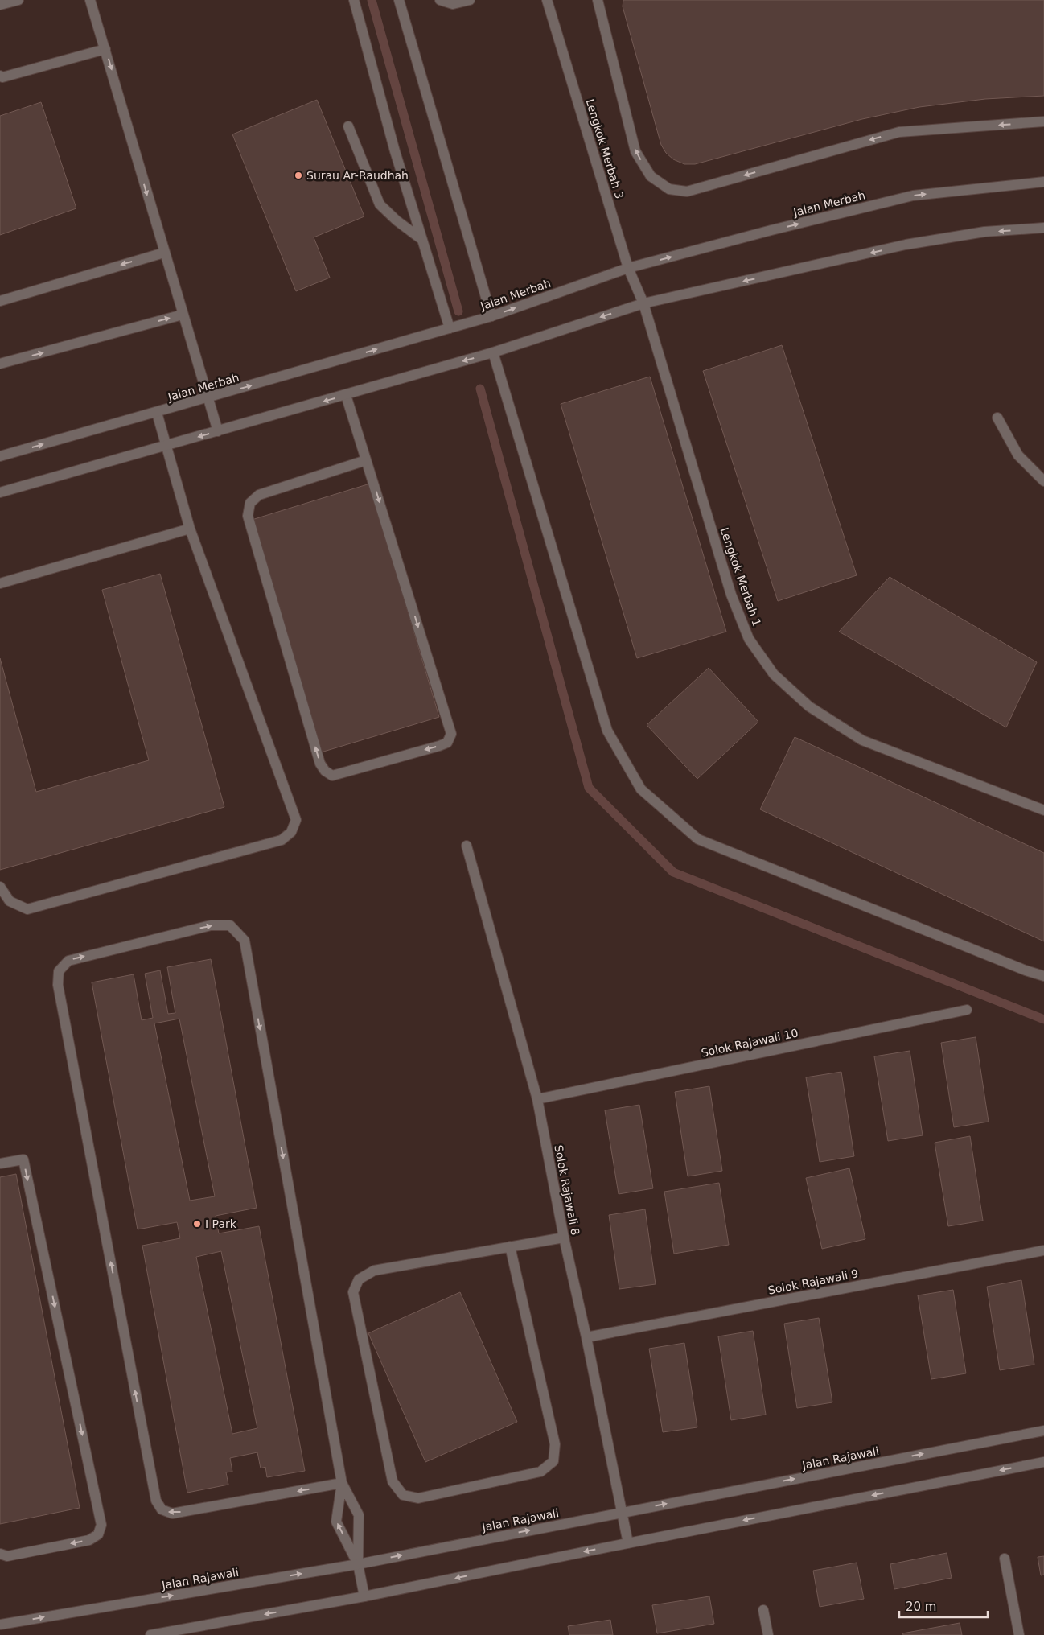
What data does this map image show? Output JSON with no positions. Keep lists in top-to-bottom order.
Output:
{
  "streets": {
    "street": [
      "Lengkok Merbah 3",
      "Jalan Merbah",
      "Lengkok Merbah 1",
      "Solok Rajawali 10",
      "Solok Rajawali 8",
      "Solok Rajawali 9",
      "Jalan Rajawali"
    ]
  },
  "crossings": [
    ["Lengkok Merbah 3", "Jalan Merbah"],
    ["Lengkok Merbah 3", "Lengkok Merbah 1"],
    ["Solok Rajawali 10", "Solok Rajawali 8"],
    ["Solok Rajawali 8", "Solok Rajawali 9"],
    ["Solok Rajawali 8", "Jalan Rajawali"]
  ],
  "places": ["Surau Ar-Raudhah", "I Park"],
  "scale_bar": "20 m"
}
